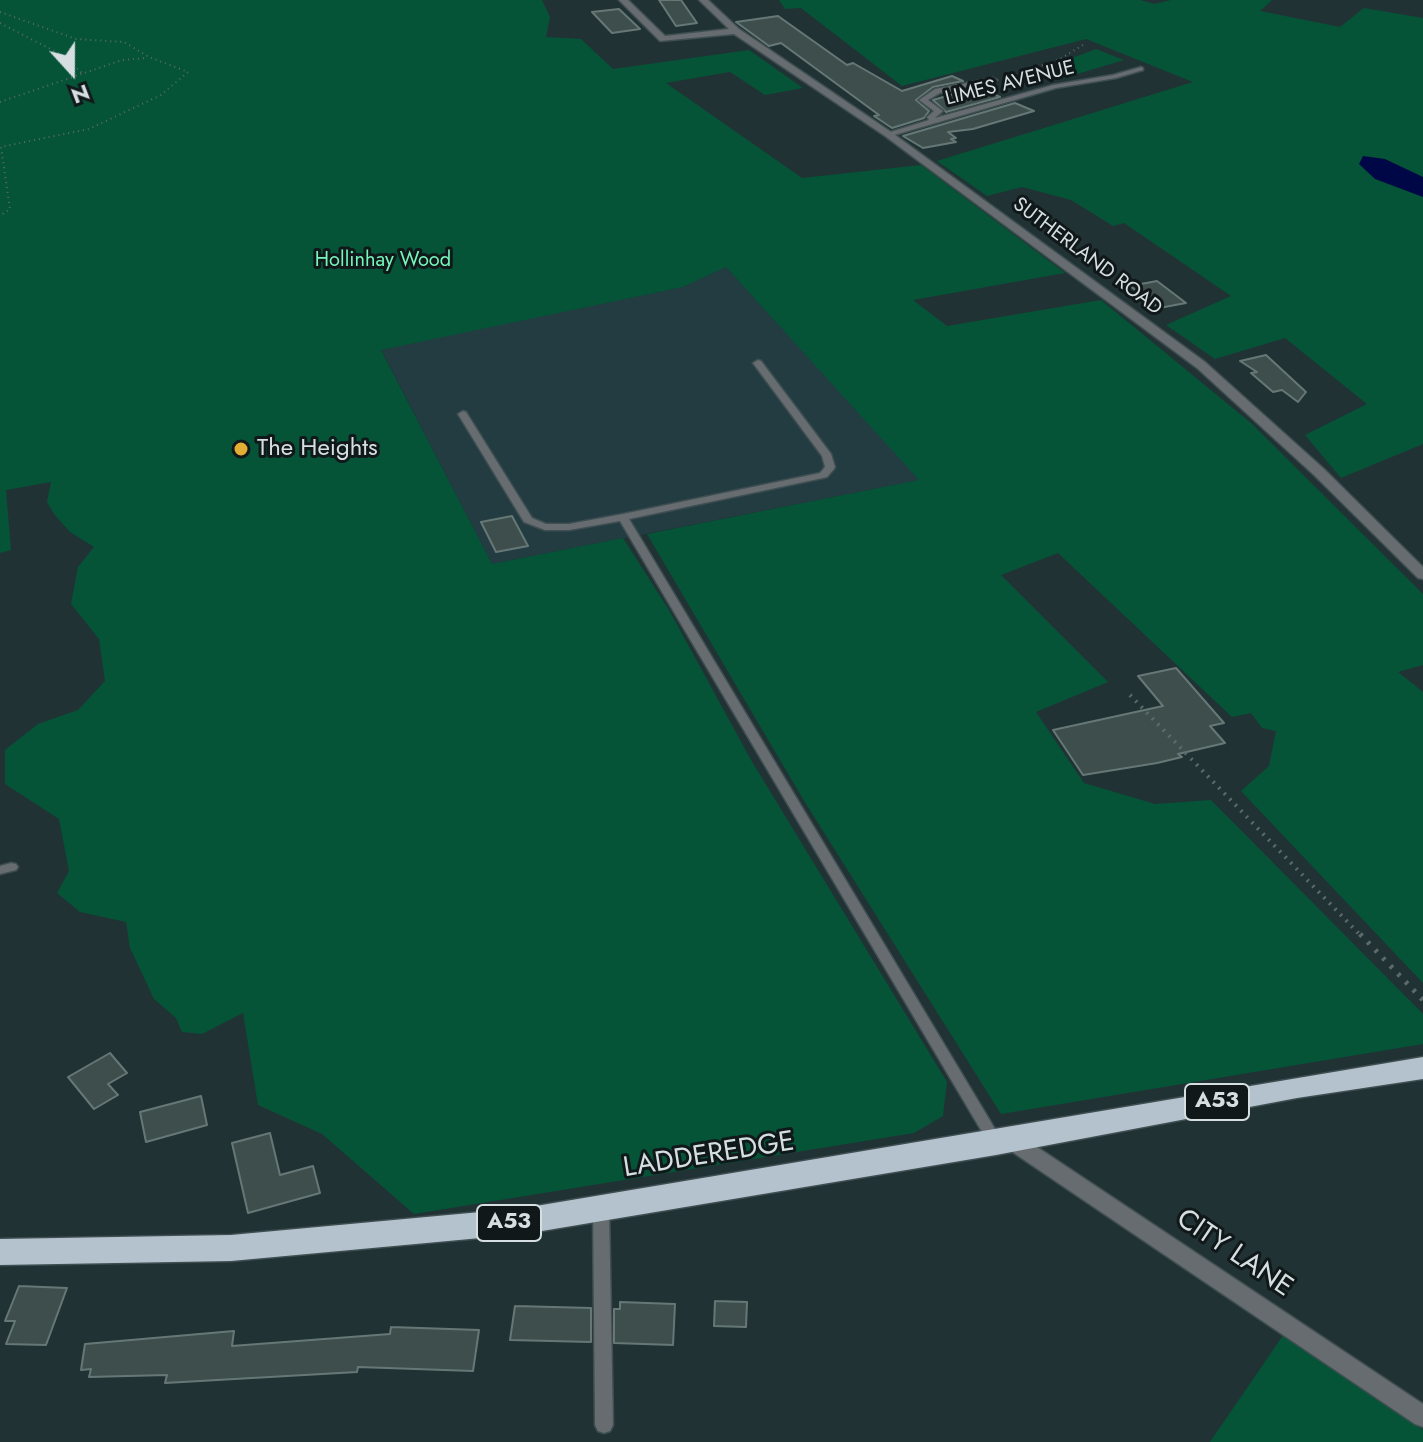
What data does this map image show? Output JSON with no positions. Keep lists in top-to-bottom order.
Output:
{
  "streets": {
    "highway": ["A53", "LADDEREDGE"],
    "street": ["SUTHERLAND ROAD", "CITY LANE"],
    "lane": ["LIMES AVENUE"]
  },
  "crossings": [
    ["LIMES AVENUE", "SUTHERLAND ROAD"],
    ["LADDEREDGE", "CITY LANE"]
  ],
  "parks": ["Hollinhay Wood"],
  "places": ["The Heights"],
  "north": "bottom"
}
